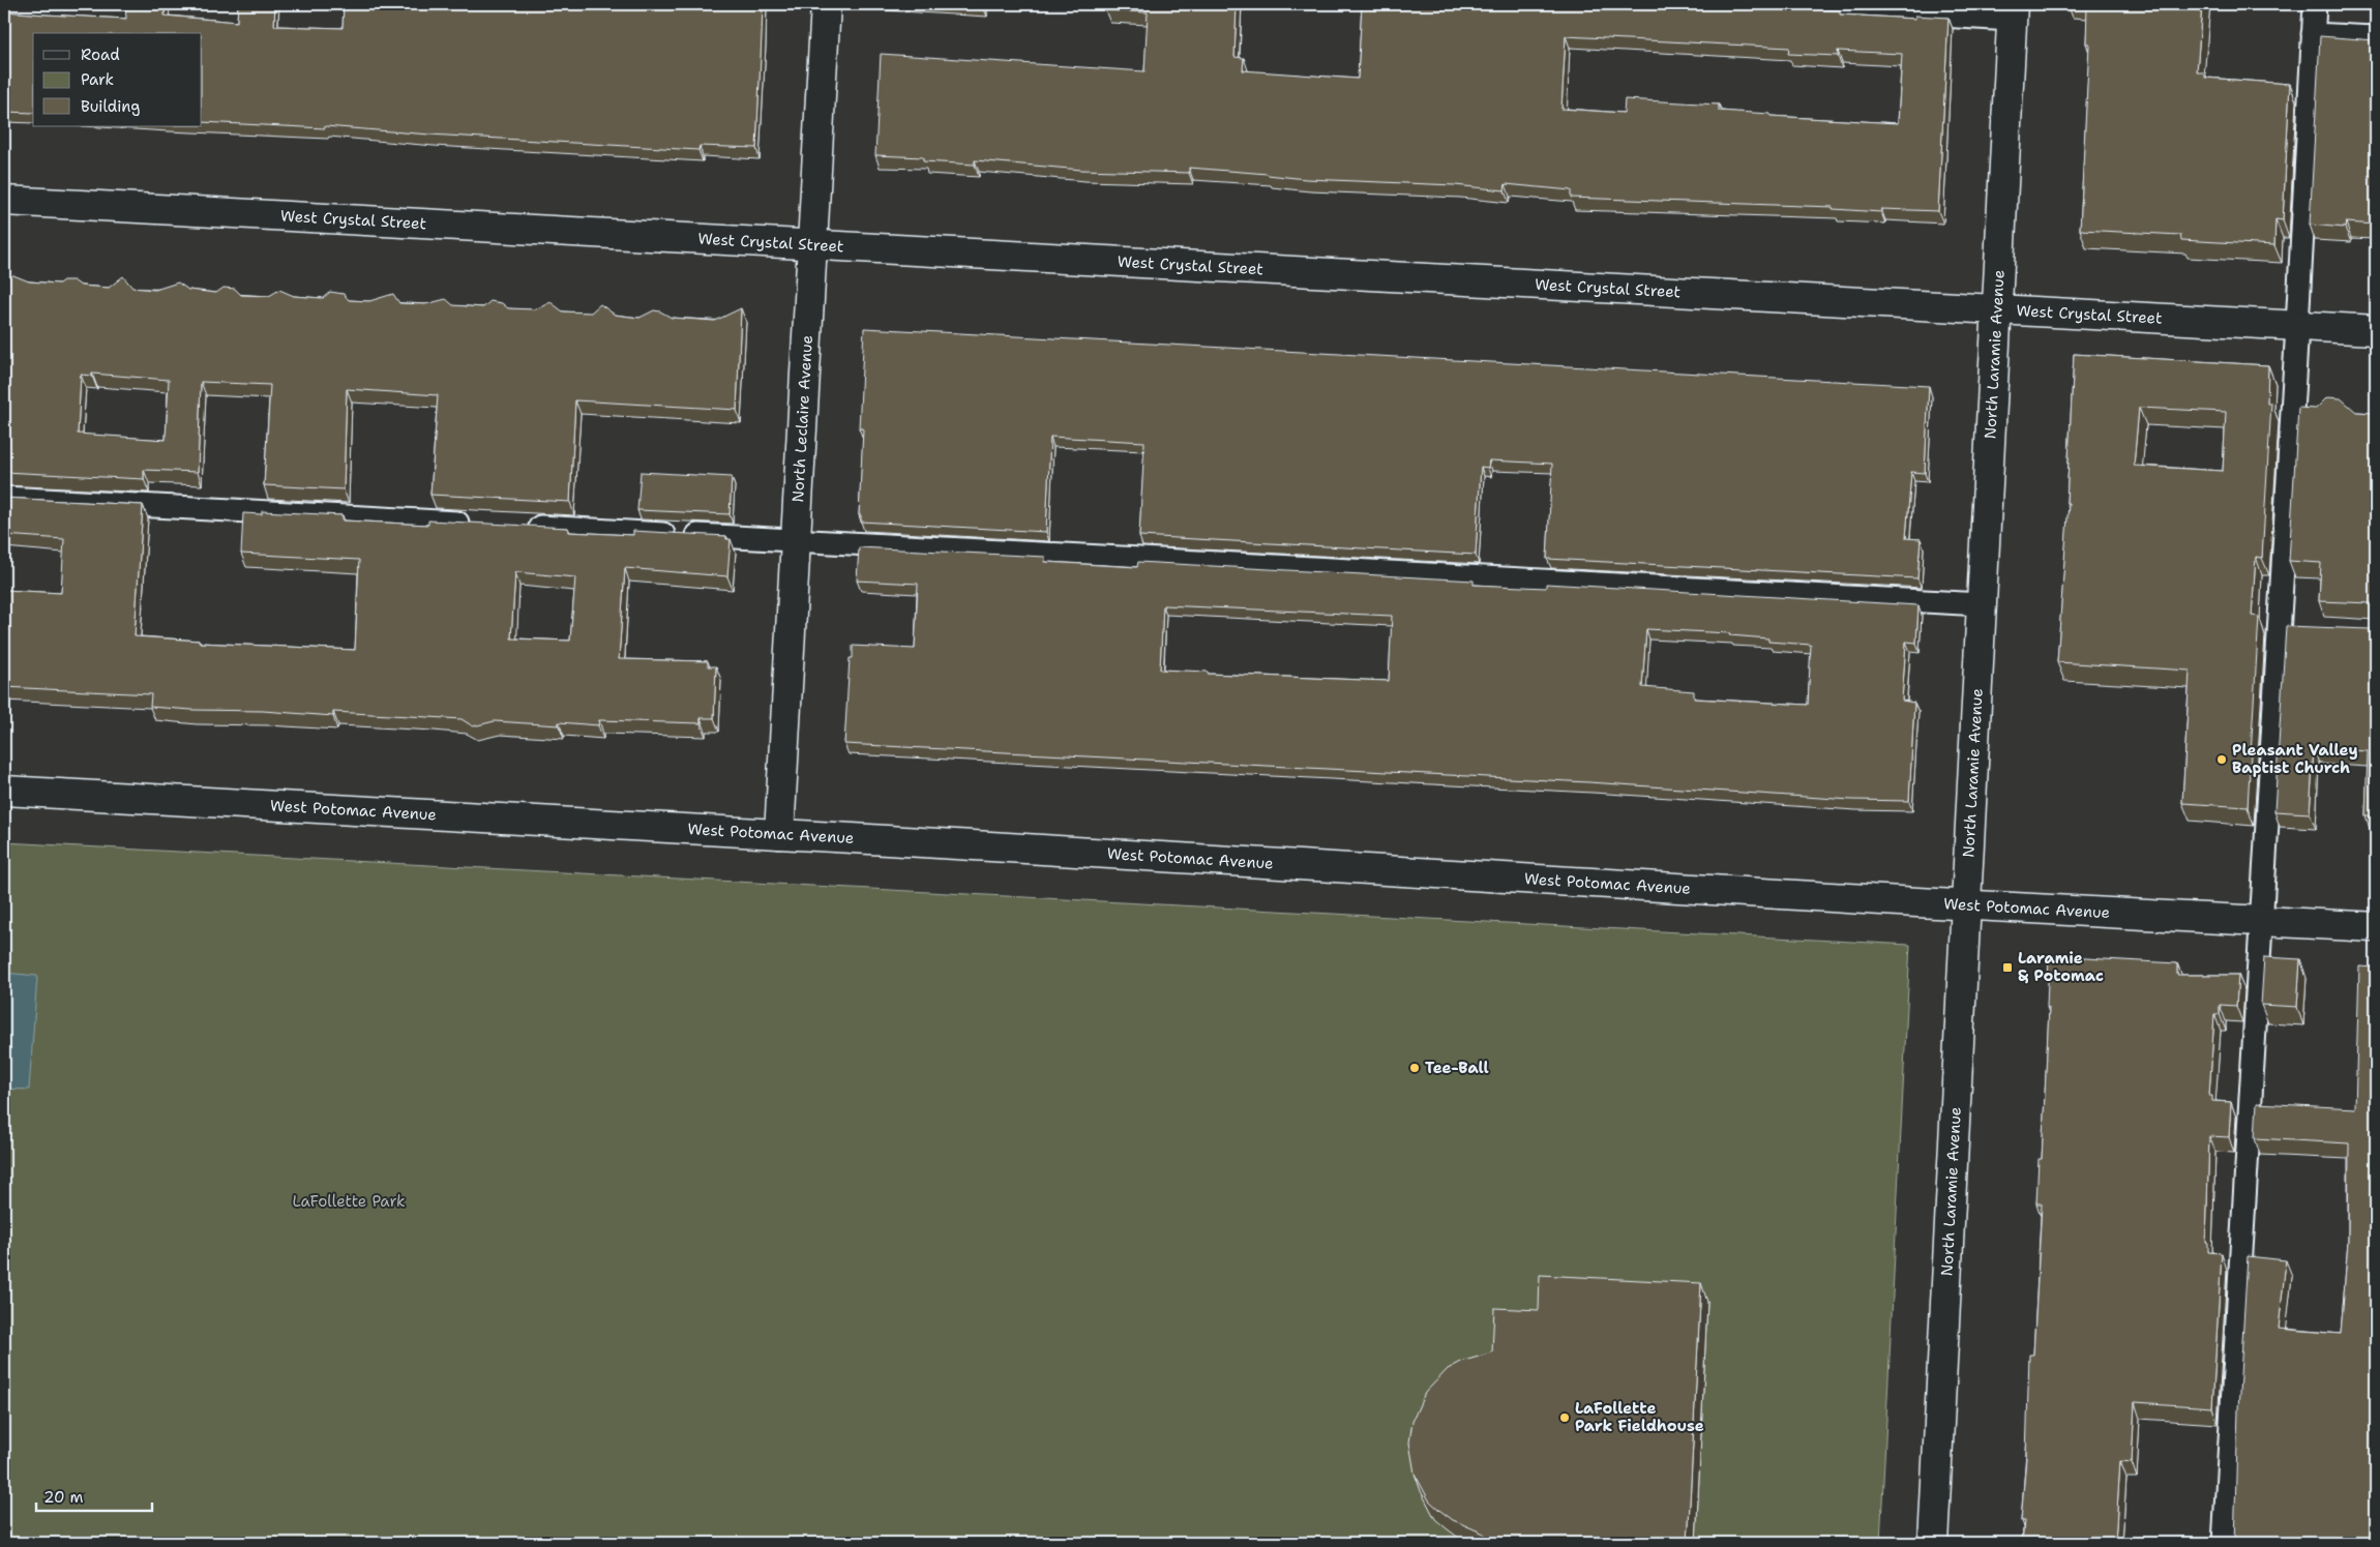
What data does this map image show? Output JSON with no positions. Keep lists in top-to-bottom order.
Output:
{
  "streets": {
    "street": [
      "West Crystal Street",
      "North Laramie Avenue",
      "North Leclaire Avenue",
      "West Potomac Avenue"
    ]
  },
  "crossings": [
    ["West Crystal Street", "North Laramie Avenue"],
    ["West Crystal Street", "North Leclaire Avenue"],
    ["North Laramie Avenue", "West Potomac Avenue"],
    ["North Leclaire Avenue", "West Potomac Avenue"]
  ],
  "parks": ["LaFollette Park"],
  "places": {
    "other": ["Pleasant Valley Baptist Church", "Tee-Ball", "LaFollette Park Fieldhouse"],
    "transit": ["Laramie & Potomac"]
  },
  "legend": ["Road", "Park", "Building"],
  "scale_bar": "20 m"
}
